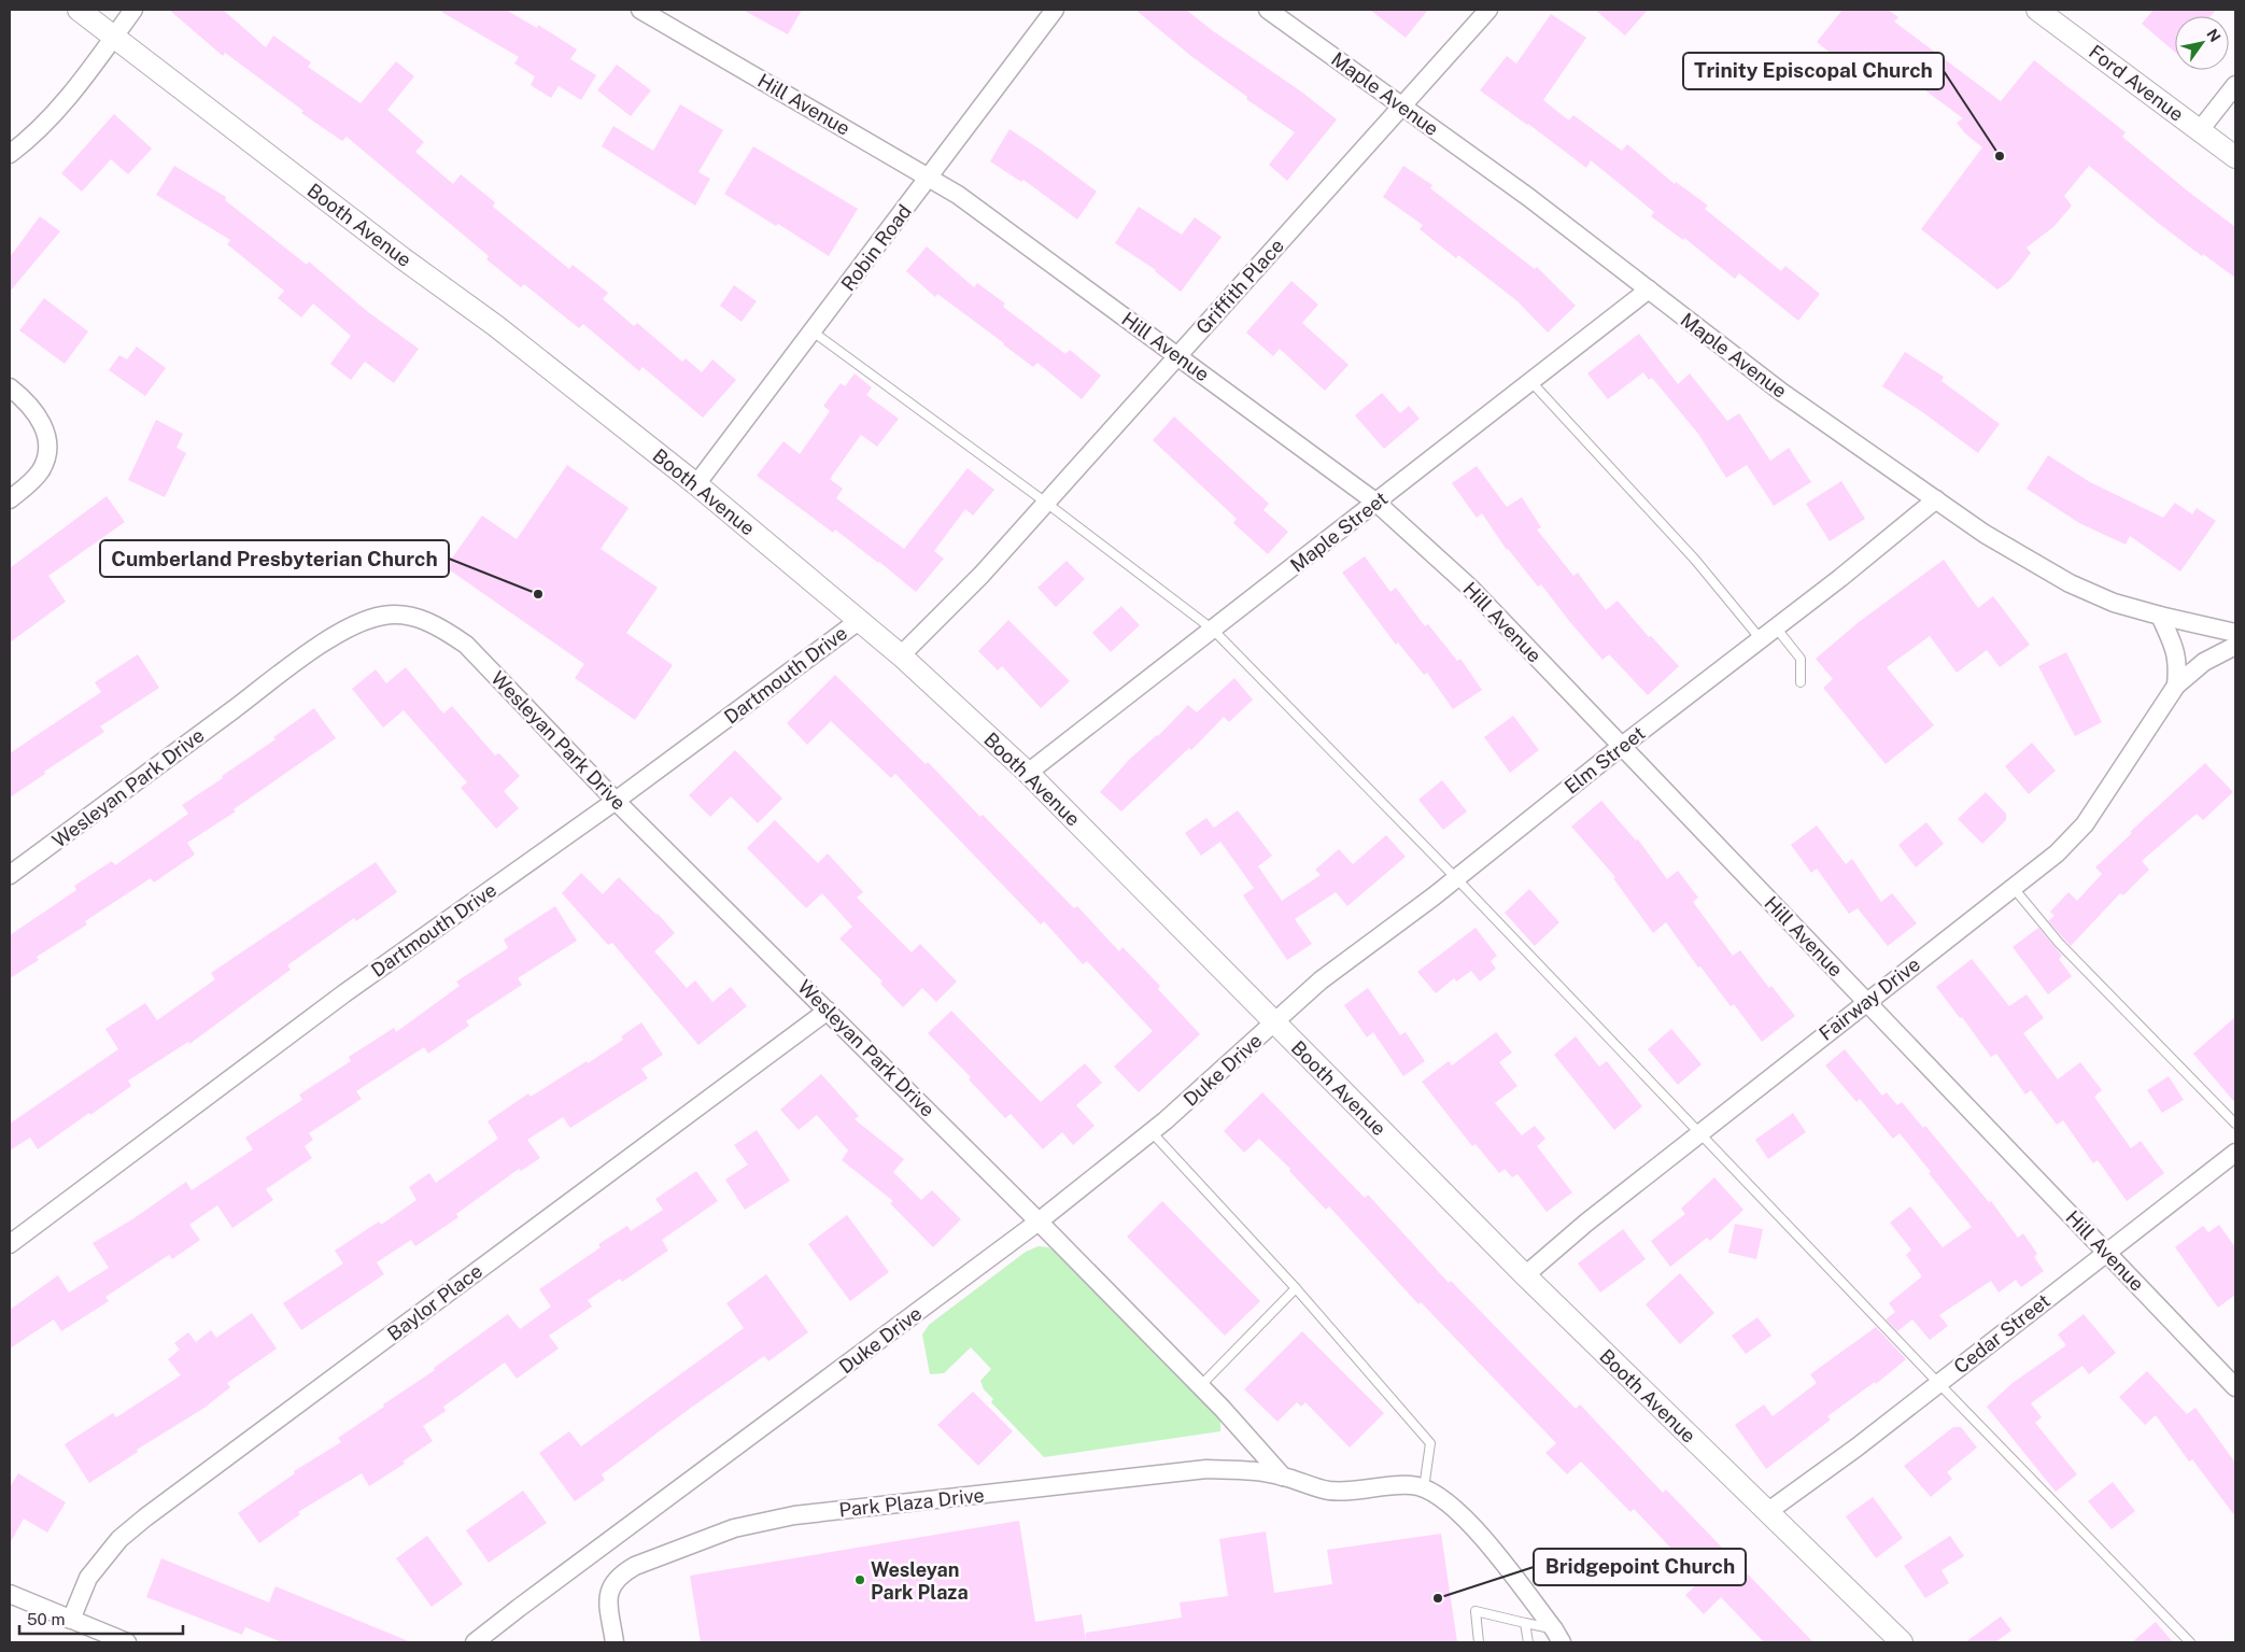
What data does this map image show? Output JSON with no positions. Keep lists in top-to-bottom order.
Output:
{
  "streets": {
    "street": [
      "Ford Avenue",
      "Maple Avenue",
      "Hill Avenue",
      "Booth Avenue",
      "Robin Road",
      "Griffith Place",
      "Maple Street",
      "Dartmouth Drive",
      "Wesleyan Park Drive",
      "Elm Street",
      "Fairway Drive",
      "Duke Drive",
      "Baylor Place",
      "Cedar Street",
      "Park Plaza Drive"
    ]
  },
  "crossings": [
    ["Maple Avenue", "Griffith Place"],
    ["Maple Avenue", "Maple Street"],
    ["Maple Avenue", "Elm Street"],
    ["Hill Avenue", "Robin Road"],
    ["Hill Avenue", "Griffith Place"],
    ["Hill Avenue", "Maple Street"],
    ["Hill Avenue", "Elm Street"],
    ["Hill Avenue", "Fairway Drive"],
    ["Hill Avenue", "Cedar Street"],
    ["Booth Avenue", "Robin Road"],
    ["Booth Avenue", "Griffith Place"],
    ["Booth Avenue", "Maple Street"],
    ["Booth Avenue", "Dartmouth Drive"],
    ["Booth Avenue", "Elm Street"],
    ["Booth Avenue", "Fairway Drive"],
    ["Booth Avenue", "Duke Drive"],
    ["Booth Avenue", "Cedar Street"],
    ["Dartmouth Drive", "Wesleyan Park Drive"],
    ["Wesleyan Park Drive", "Duke Drive"],
    ["Wesleyan Park Drive", "Baylor Place"],
    ["Wesleyan Park Drive", "Park Plaza Drive"],
    ["Elm Street", "Duke Drive"],
    ["Duke Drive", "Park Plaza Drive"]
  ],
  "places": [
    "Trinity Episcopal Church",
    "Cumberland Presbyterian Church",
    "Wesleyan Park Plaza",
    "Bridgepoint Church"
  ],
  "scale_bar": "50 m",
  "north": "top right"
}
